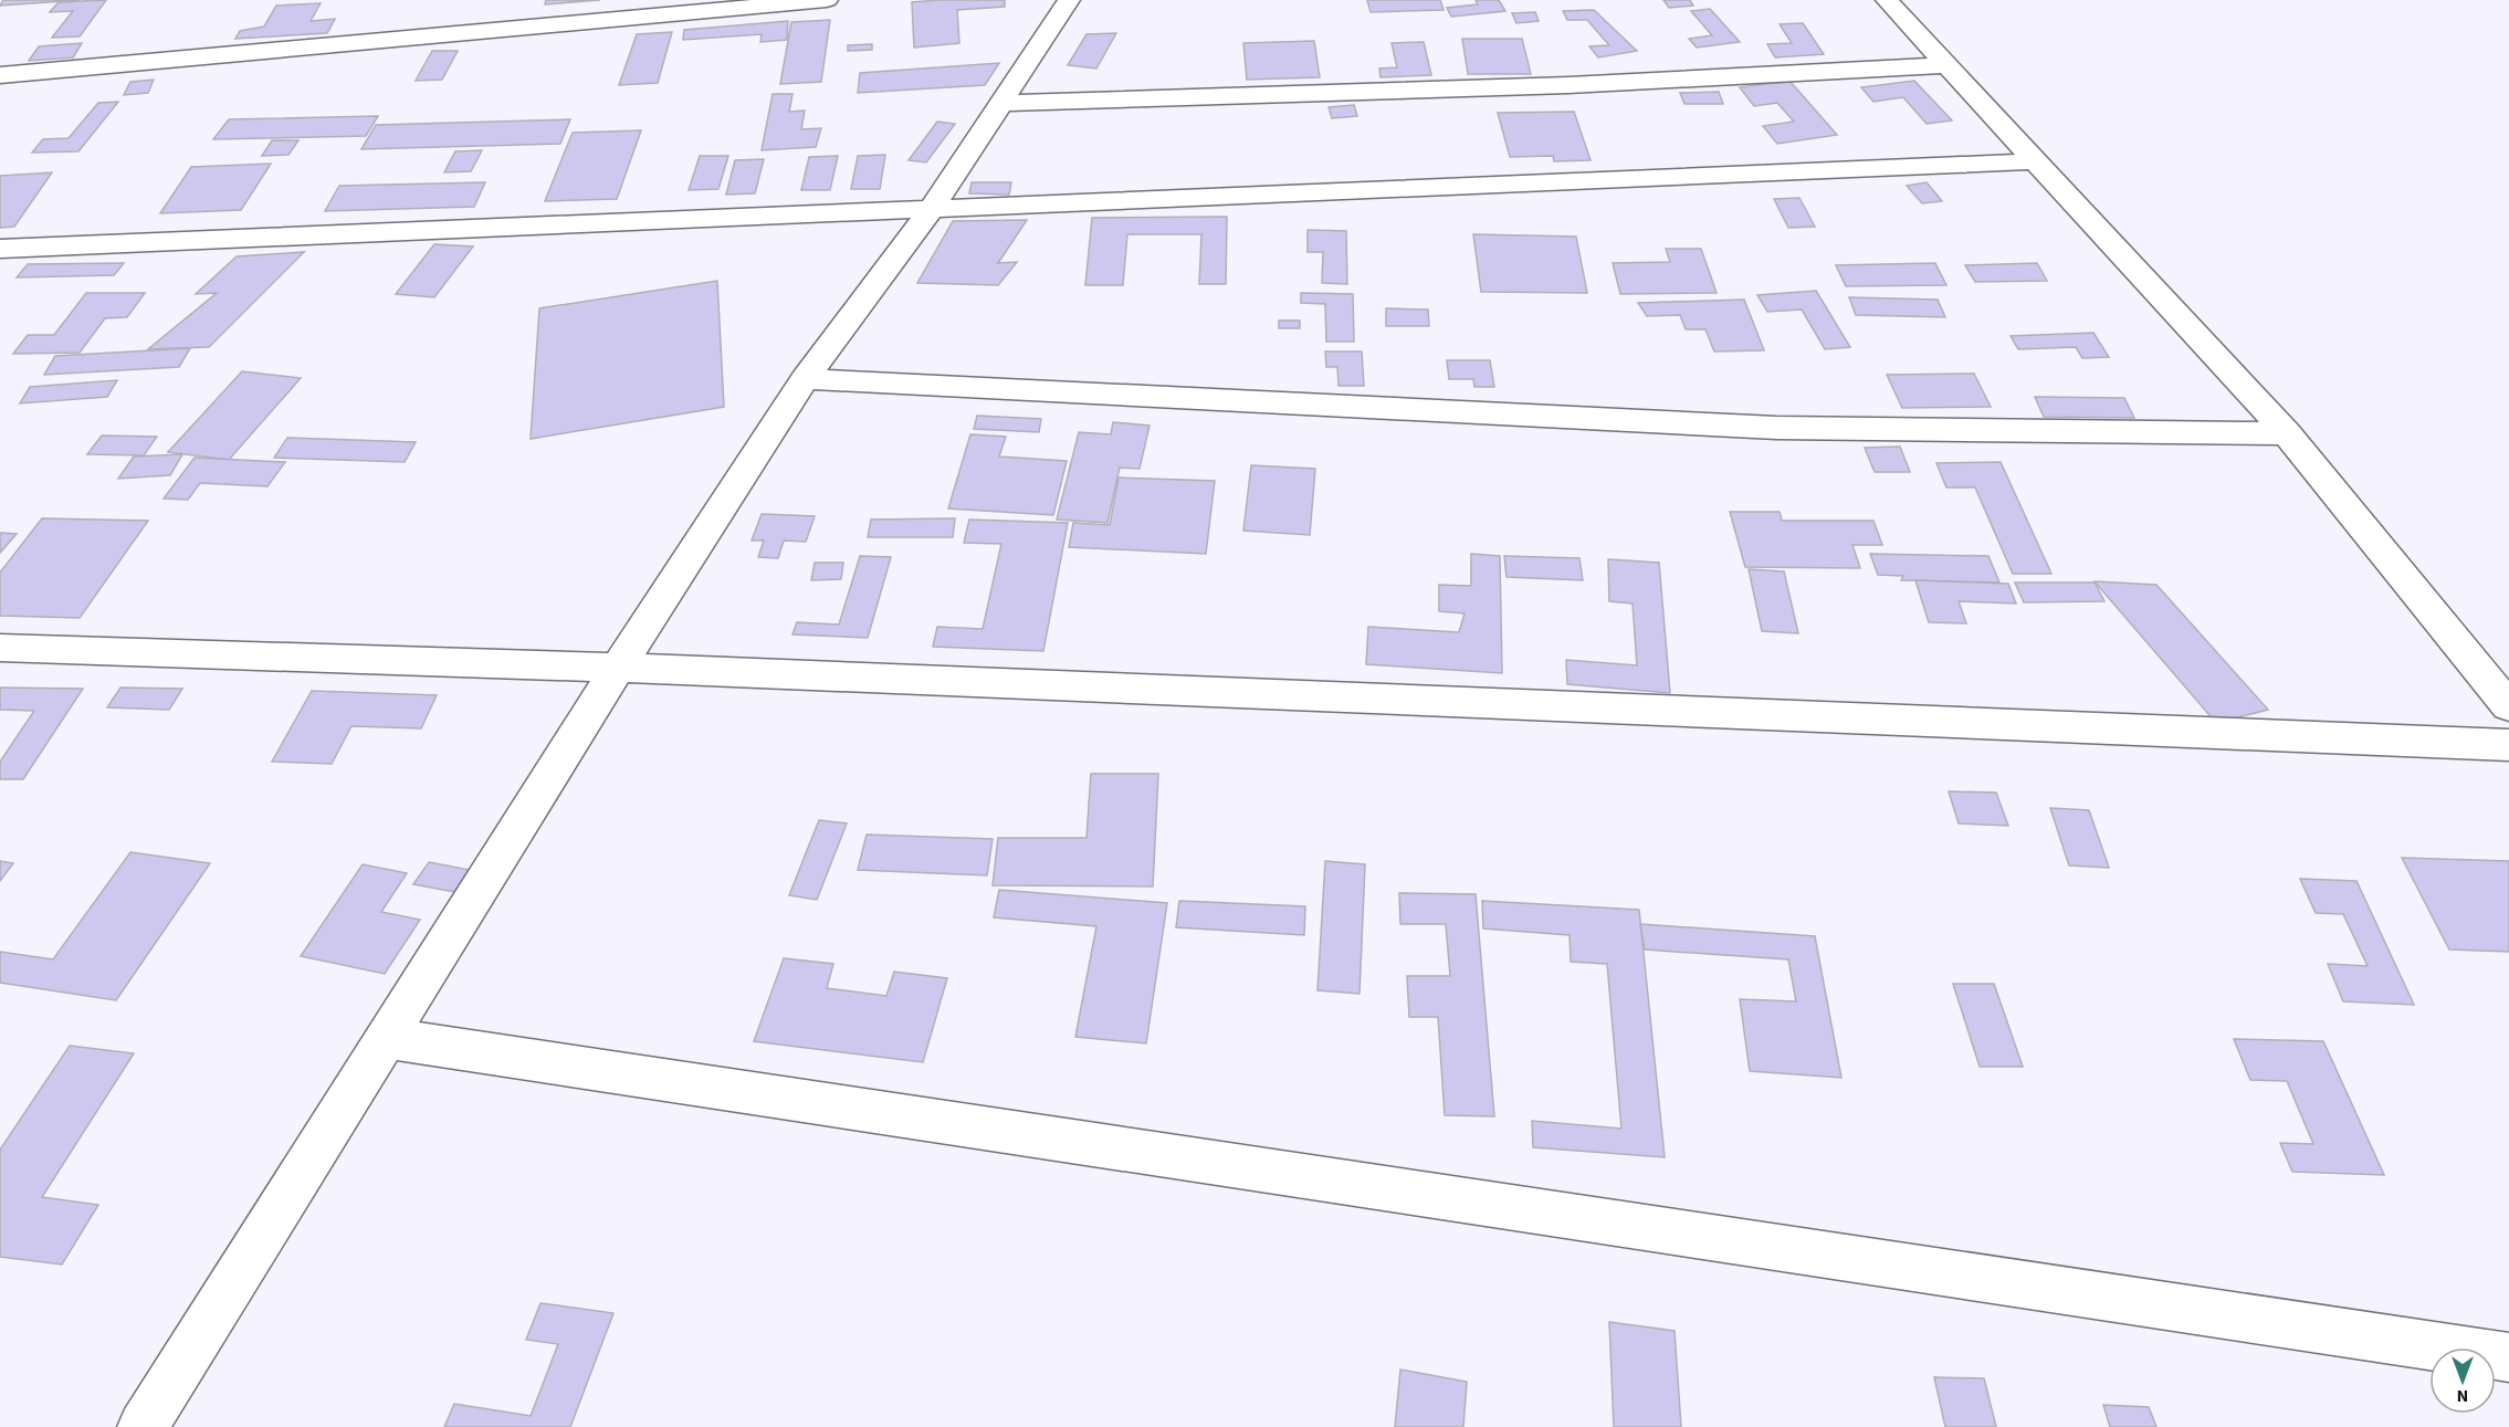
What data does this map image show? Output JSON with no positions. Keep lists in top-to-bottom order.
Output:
{
  "north": "bottom"
}
